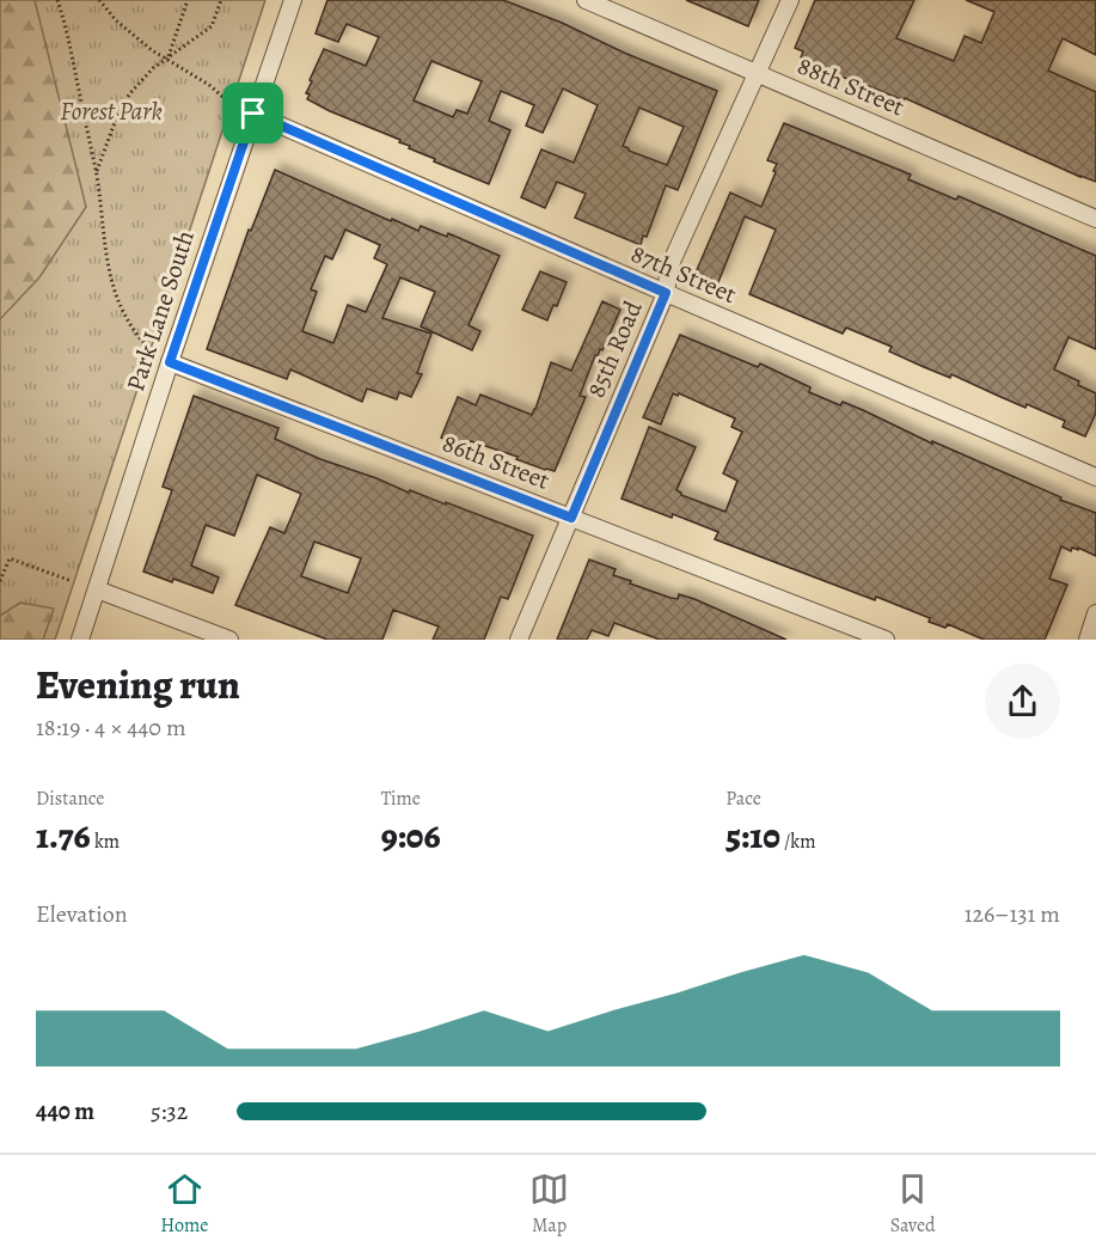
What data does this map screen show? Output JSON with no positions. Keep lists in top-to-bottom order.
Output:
{
  "streets": {
    "street": [
      "88th Street",
      "87th Street",
      "Park Lane South",
      "85th Road",
      "86th Street"
    ]
  },
  "crossings": [
    ["88th Street", "85th Road"],
    ["87th Street", "Park Lane South"],
    ["87th Street", "85th Road"],
    ["Park Lane South", "86th Street"],
    ["85th Road", "86th Street"]
  ],
  "parks": ["Forest Park"],
  "page": {
    "heading": ["Evening run", "18:19 · 4 × 440 m"],
    "stats": [
      ["Distance", "1.76 km"],
      ["Time", "9:06"],
      ["Pace", "5:10 /km"]
    ],
    "chart": ["Elevation", "126–131 m"],
    "list": [
      {
        "name": "440 m",
        "note": "5:32"
      }
    ],
    "tabs": ["Home", "Map", "Saved"]
  }
}
